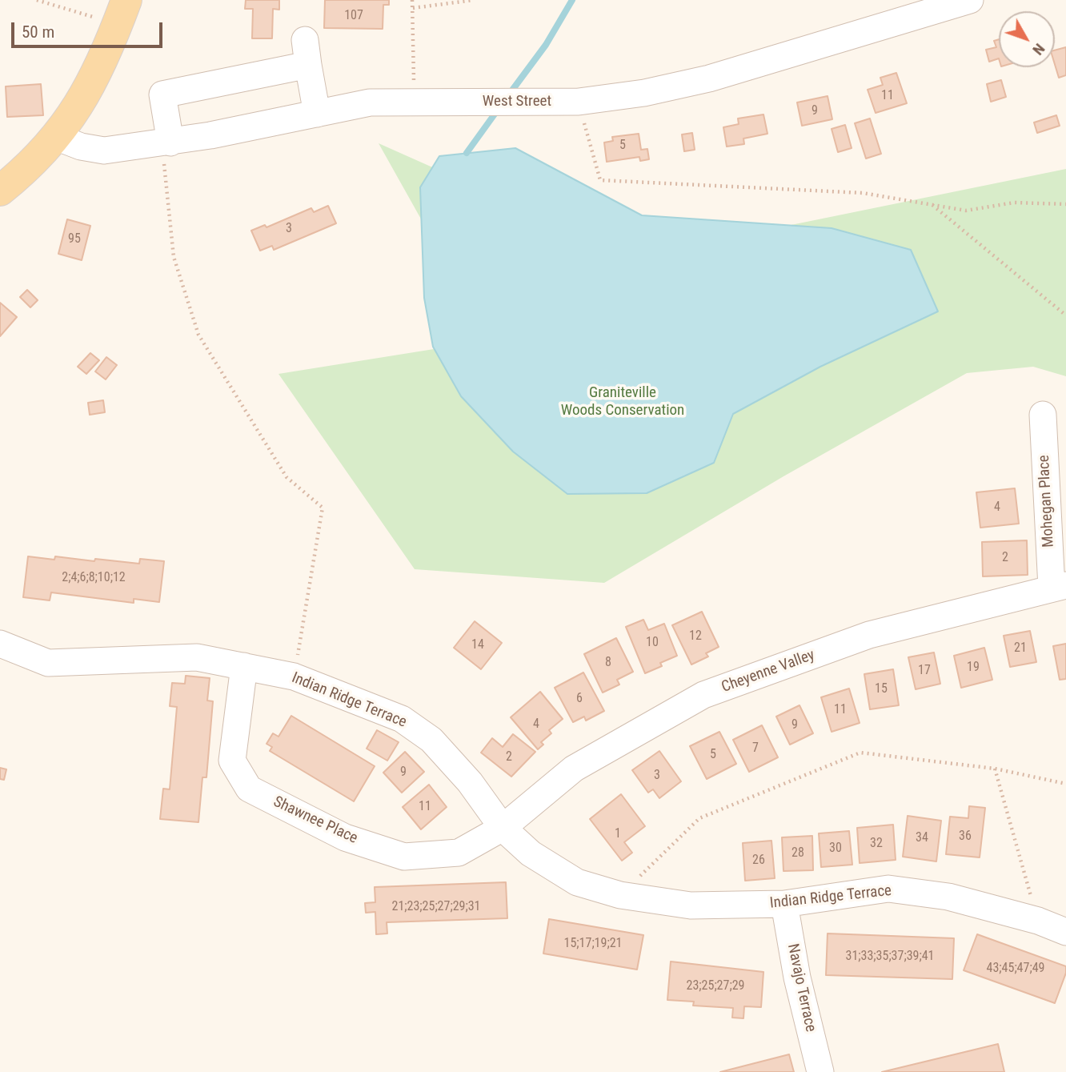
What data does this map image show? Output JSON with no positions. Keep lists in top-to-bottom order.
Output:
{
  "streets": {
    "street": [
      "West Street",
      "Mohegan Place",
      "Cheyenne Valley",
      "Indian Ridge Terrace",
      "Shawnee Place",
      "Navajo Terrace"
    ]
  },
  "crossings": [
    ["Mohegan Place", "Cheyenne Valley"],
    ["Cheyenne Valley", "Indian Ridge Terrace"],
    ["Cheyenne Valley", "Shawnee Place"],
    ["Indian Ridge Terrace", "Shawnee Place"],
    ["Indian Ridge Terrace", "Navajo Terrace"]
  ],
  "parks": ["Graniteville Woods Conservation"],
  "house_numbers": [
    "107",
    "11",
    "9",
    "5",
    "3",
    "95",
    "4",
    "2",
    "2;4;6;8;10;12",
    "12",
    "10",
    "14",
    "21",
    "8",
    "19",
    "17",
    "15",
    "6",
    "11",
    "4",
    "9",
    "7",
    "5",
    "2",
    "9",
    "3",
    "11",
    "1",
    "36",
    "34",
    "32",
    "30",
    "28",
    "26",
    "21;23;25;27;29;31",
    "15;17;19;21",
    "31;33;35;37;39;41",
    "43;45;47;49",
    "23;25;27;29"
  ],
  "scale_bar": "50 m",
  "north": "bottom right"
}
